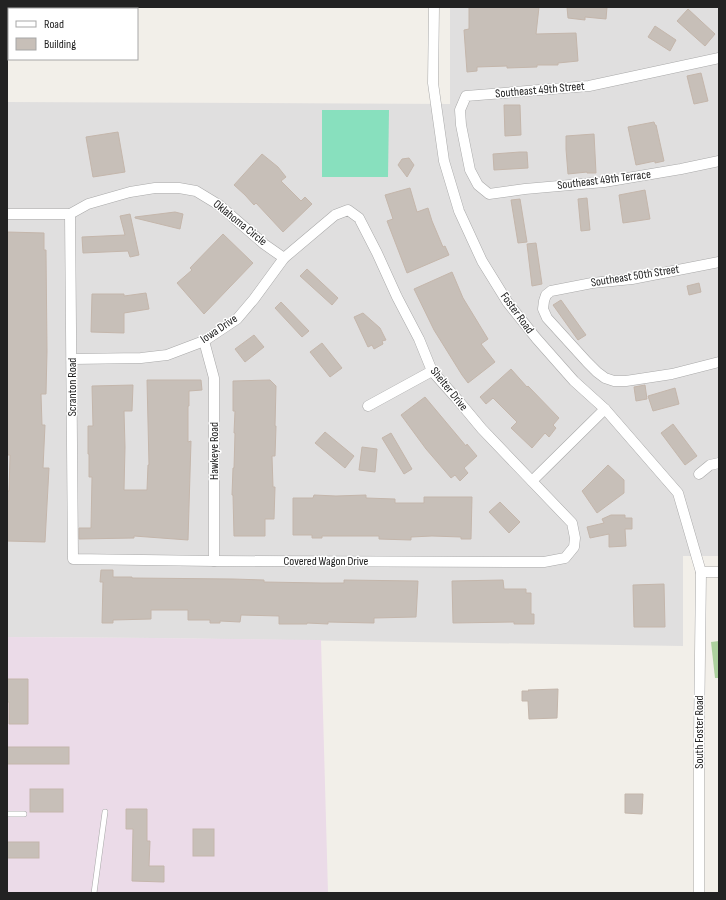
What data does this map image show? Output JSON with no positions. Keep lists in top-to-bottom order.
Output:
{
  "streets": {
    "street": [
      "Southeast 49th Street",
      "Southeast 49th Terrace",
      "Oklahoma Circle",
      "Southeast 50th Street",
      "Foster Road",
      "Iowa Drive",
      "Scranton Road",
      "Shelter Drive",
      "Hawkeye Road",
      "Covered Wagon Drive",
      "South Foster Road"
    ]
  },
  "crossings": [
    ["Southeast 49th Street", "Southeast 49th Terrace"],
    ["Oklahoma Circle", "Iowa Drive"],
    ["Oklahoma Circle", "Scranton Road"],
    ["Foster Road", "South Foster Road"],
    ["Iowa Drive", "Scranton Road"],
    ["Iowa Drive", "Shelter Drive"],
    ["Iowa Drive", "Hawkeye Road"],
    ["Scranton Road", "Covered Wagon Drive"],
    ["Shelter Drive", "Covered Wagon Drive"],
    ["Hawkeye Road", "Covered Wagon Drive"]
  ],
  "legend": ["Road", "Building"]
}
